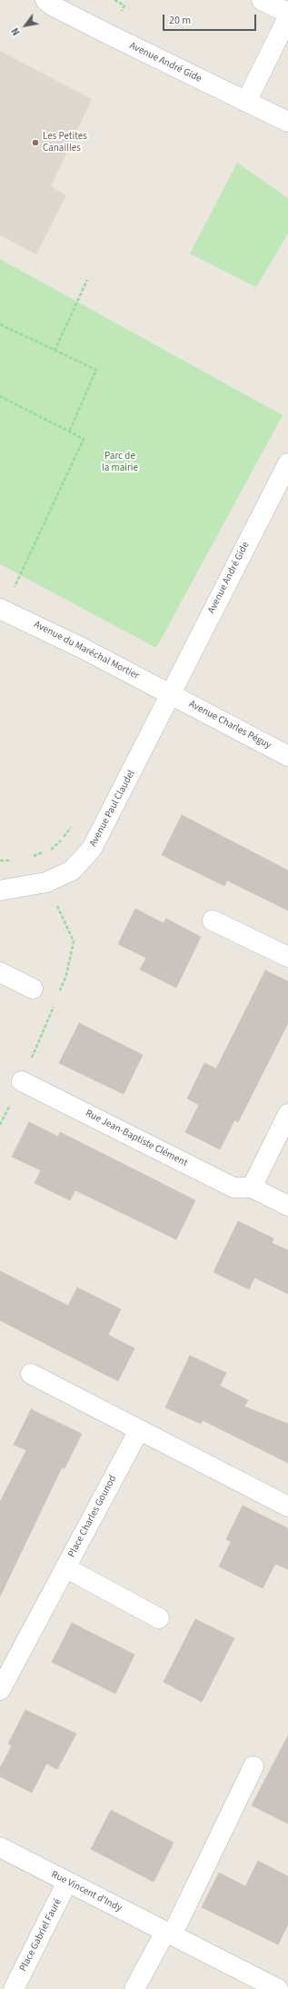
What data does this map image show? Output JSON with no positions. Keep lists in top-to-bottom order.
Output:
{
  "streets": {
    "street": [
      "Avenue André Gide",
      "Avenue du Maréchal Mortier",
      "Avenue Charles Péguy",
      "Avenue Paul Claudel",
      "Rue Jean-Baptiste Clément",
      "Place Charles Gounod",
      "Rue Vincent d'Indy",
      "Place Gabriel Fauré"
    ]
  },
  "crossings": [
    ["Avenue André Gide", "Avenue du Maréchal Mortier"],
    ["Avenue André Gide", "Avenue Charles Péguy"],
    ["Avenue André Gide", "Avenue Paul Claudel"],
    ["Avenue du Maréchal Mortier", "Avenue Charles Péguy"],
    ["Avenue du Maréchal Mortier", "Avenue Paul Claudel"],
    ["Avenue Charles Péguy", "Avenue Paul Claudel"],
    ["Rue Vincent d'Indy", "Place Gabriel Fauré"]
  ],
  "parks": ["Parc de la mairie"],
  "places": ["Les Petites Canailles"],
  "scale_bar": "20 m",
  "north": "bottom left"
}
